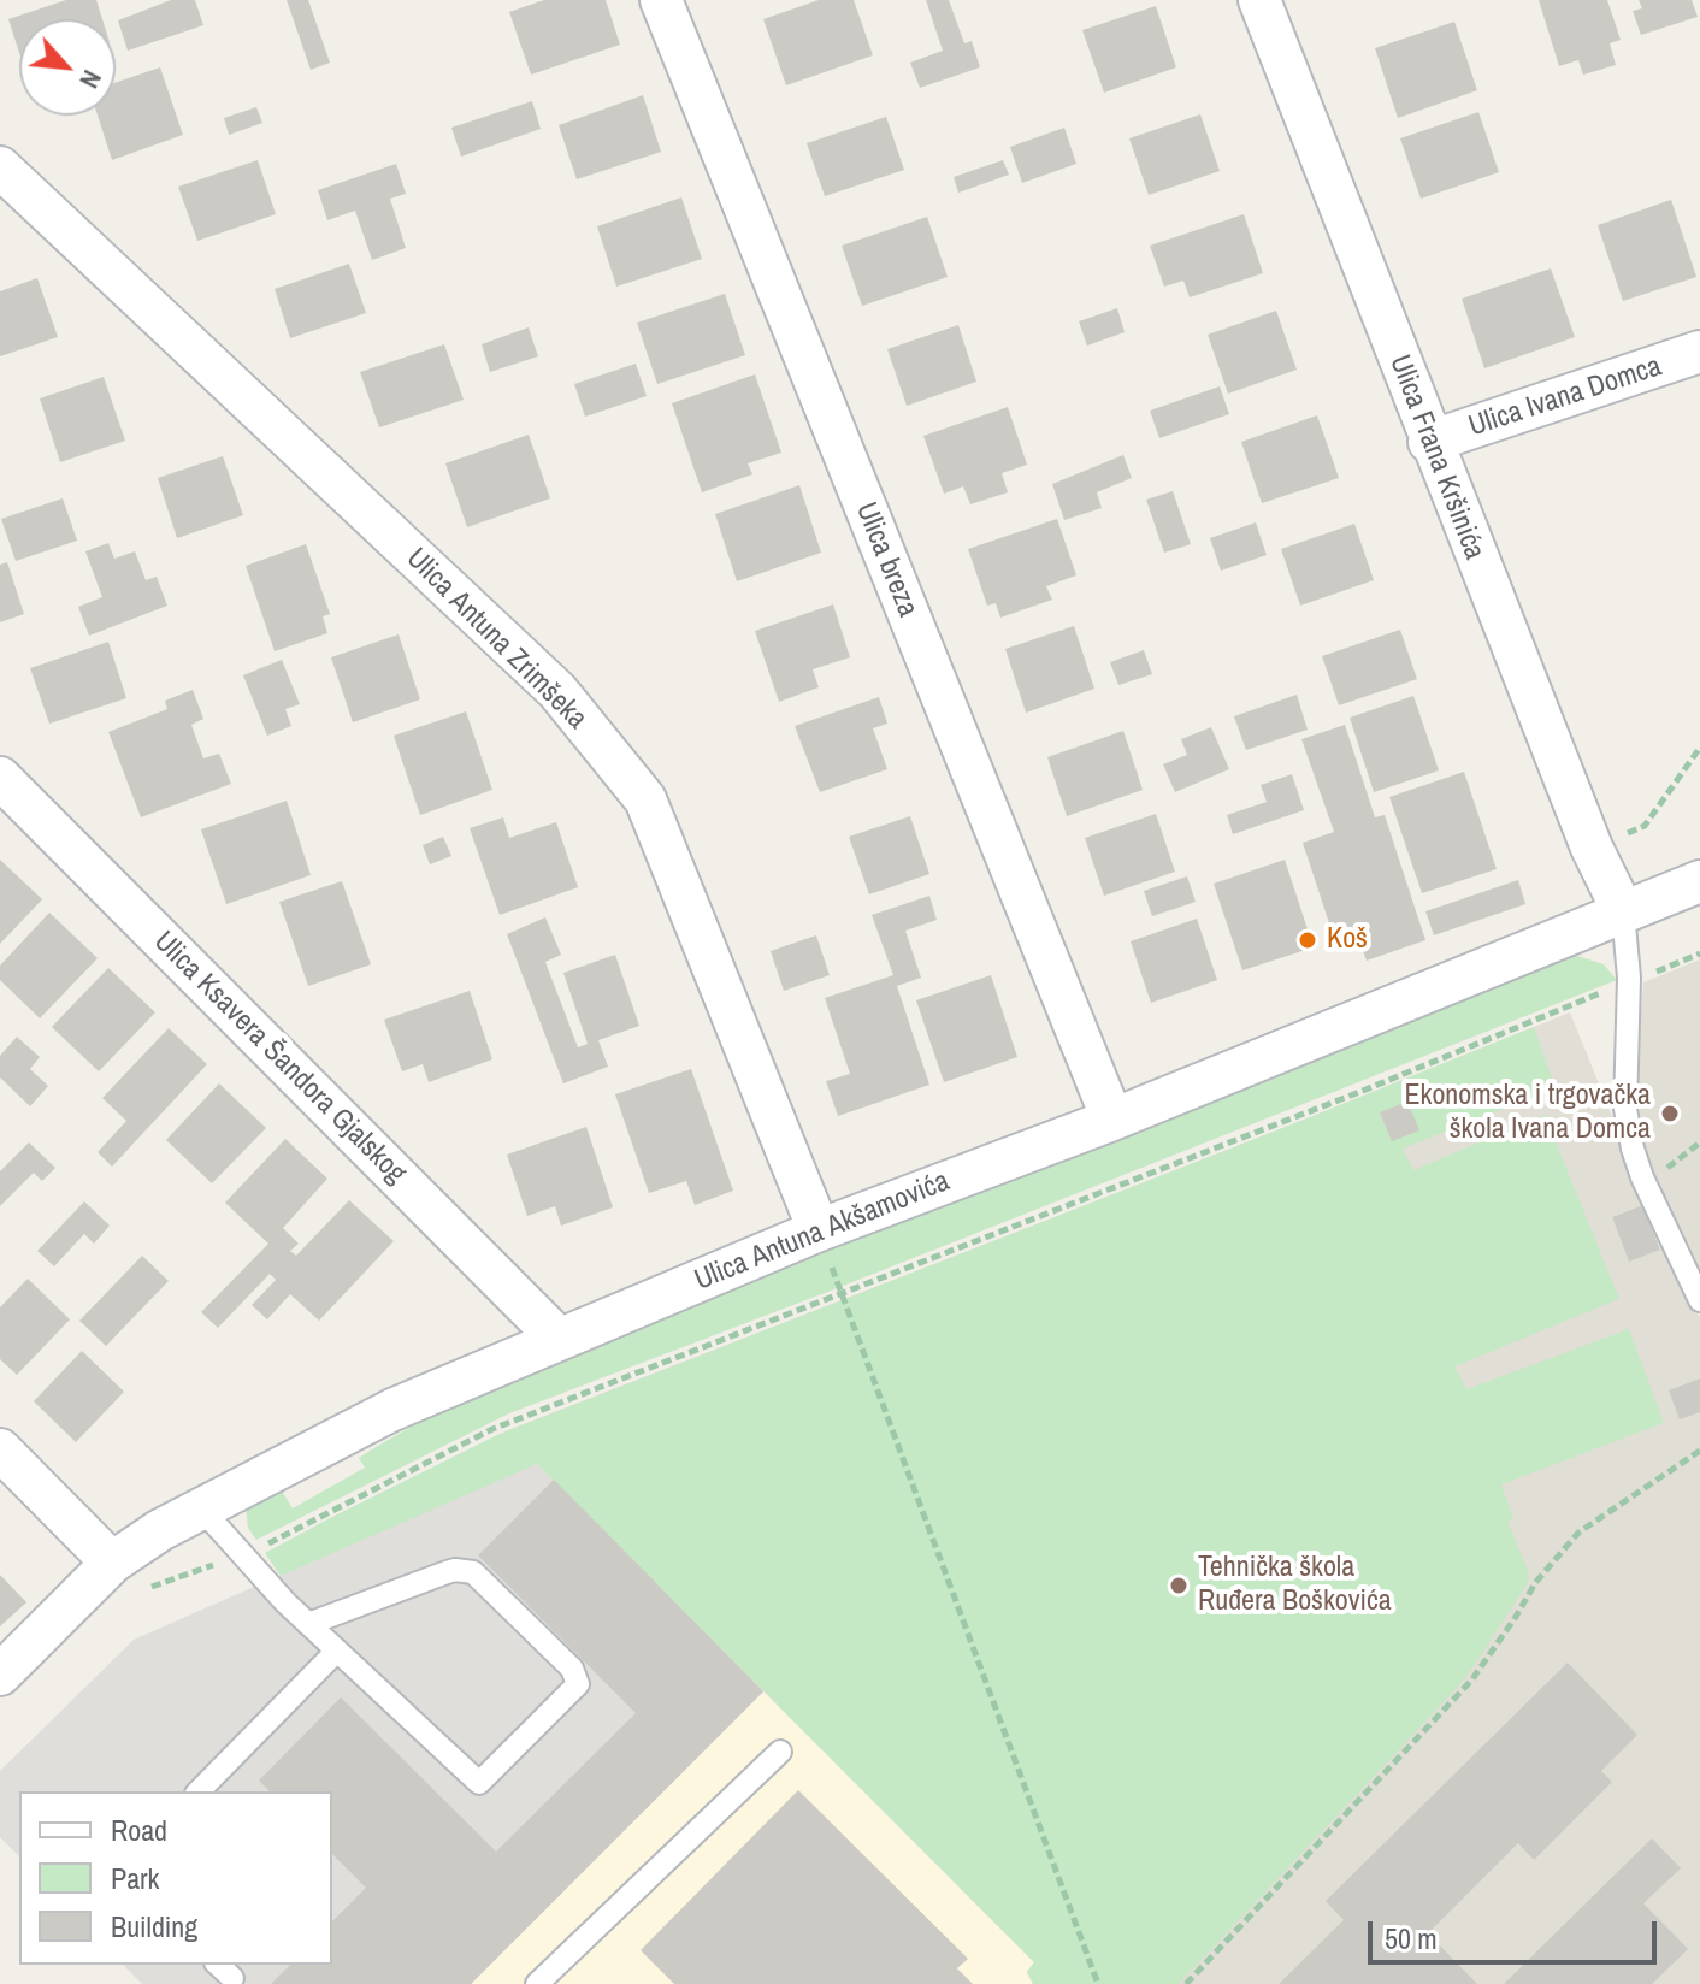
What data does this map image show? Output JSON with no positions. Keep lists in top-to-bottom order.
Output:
{
  "streets": {
    "street": [
      "Ulica Ivana Domca",
      "Ulica Frana Kršinića",
      "Ulica breza",
      "Ulica Antuna Zrimšeka",
      "Ulica Ksavera Šandora Gjalskog",
      "Ulica Antuna Akšamovića"
    ]
  },
  "crossings": [
    ["Ulica Ivana Domca", "Ulica Frana Kršinića"],
    ["Ulica Frana Kršinića", "Ulica Antuna Akšamovića"],
    ["Ulica breza", "Ulica Antuna Akšamovića"],
    ["Ulica Antuna Zrimšeka", "Ulica Antuna Akšamovića"],
    ["Ulica Ksavera Šandora Gjalskog", "Ulica Antuna Akšamovića"]
  ],
  "places": ["Koš", "Ekonomska i trgovačka škola Ivana Domca", "Tehnička škola Ruđera Boškovića"],
  "legend": ["Road", "Park", "Building"],
  "scale_bar": "50 m",
  "north": "bottom right"
}
